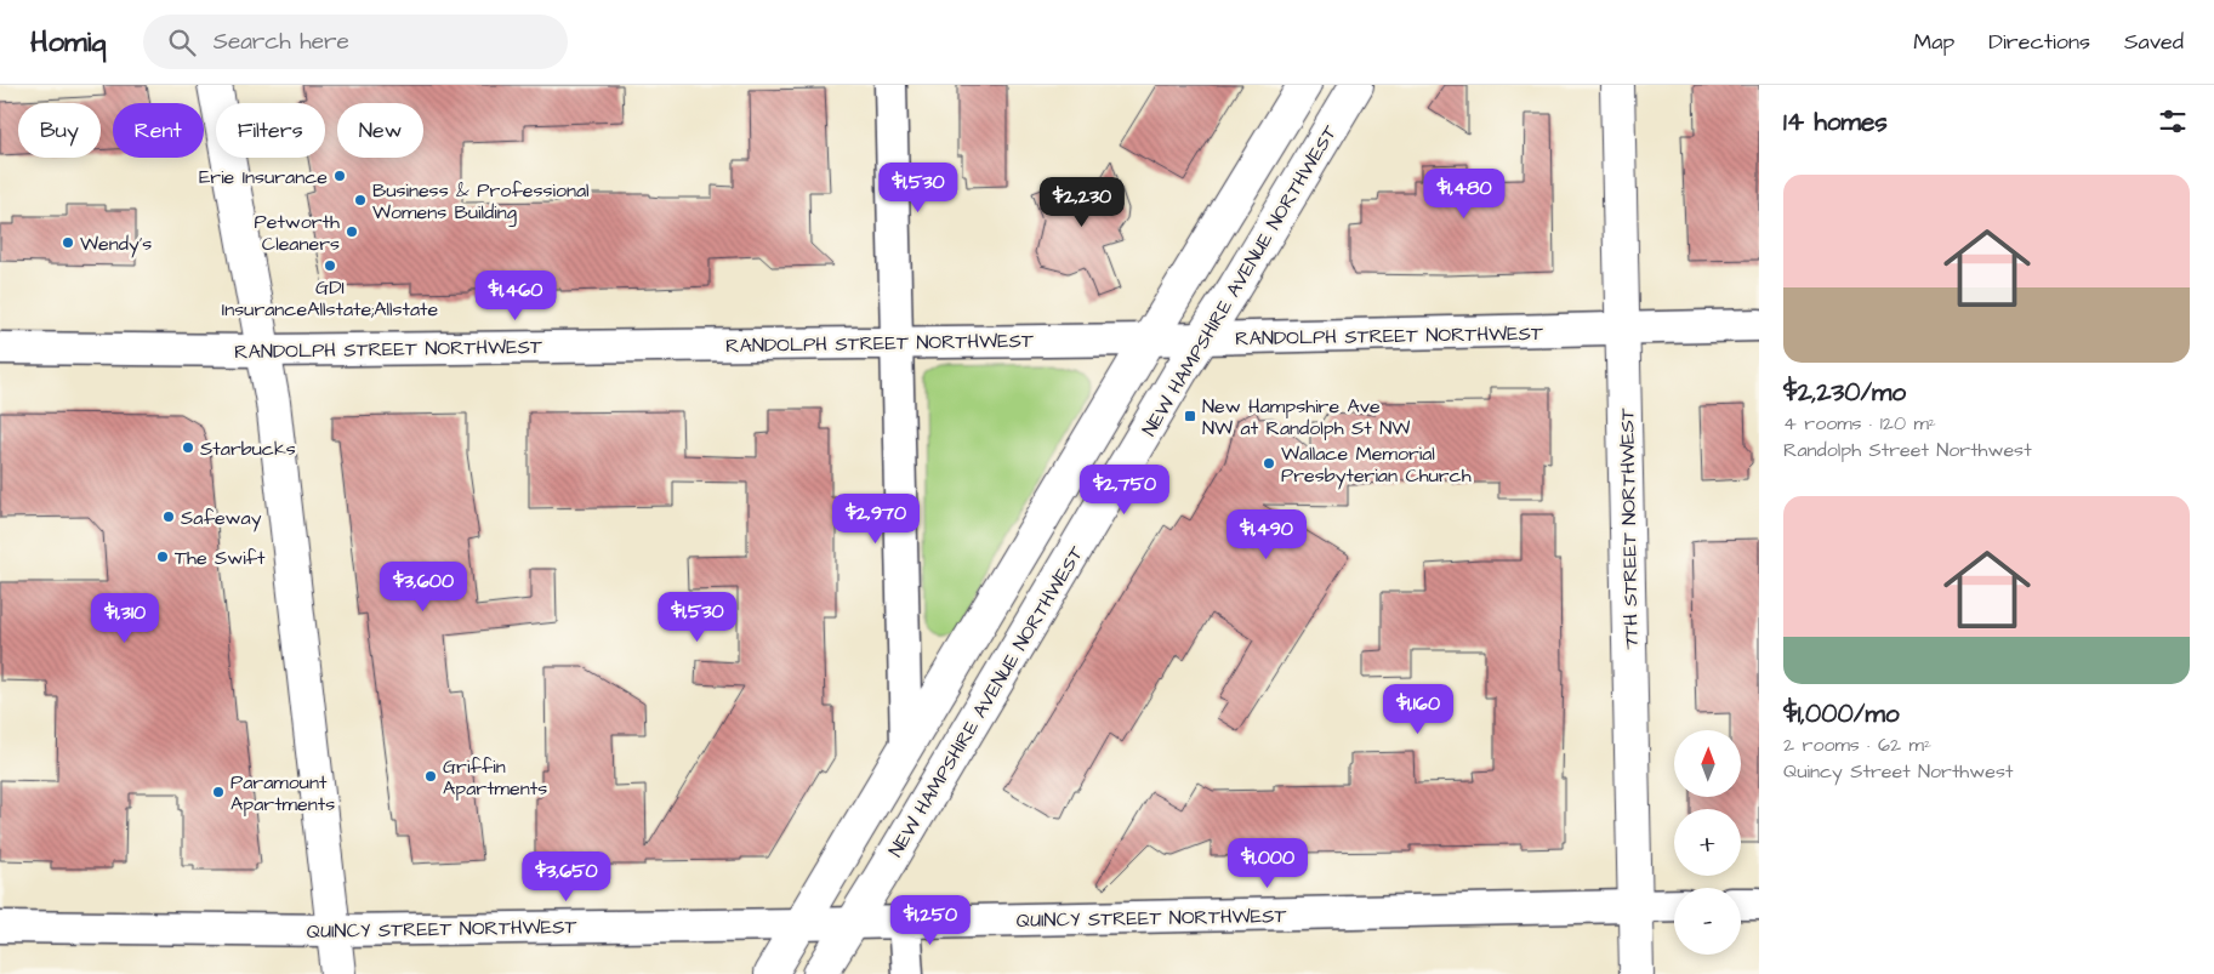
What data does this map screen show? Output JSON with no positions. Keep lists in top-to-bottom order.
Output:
{
  "streets": {
    "main road": ["NEW HAMPSHIRE AVENUE NORTHWEST", "7TH STREET NORTHWEST"],
    "street": ["RANDOLPH STREET NORTHWEST", "QUINCY STREET NORTHWEST"]
  },
  "crossings": [
    ["NEW HAMPSHIRE AVENUE NORTHWEST", "RANDOLPH STREET NORTHWEST"],
    ["NEW HAMPSHIRE AVENUE NORTHWEST", "QUINCY STREET NORTHWEST"],
    ["RANDOLPH STREET NORTHWEST", "7TH STREET NORTHWEST"],
    ["7TH STREET NORTHWEST", "QUINCY STREET NORTHWEST"]
  ],
  "places": {
    "other": [
      "Erie Insurance",
      "Business & Professional Womens Building",
      "Petworth Cleaners",
      "Wendy's",
      "GDI InsuranceAllstate;Allstate",
      "Starbucks",
      "Wallace Memorial Presbyterian Church",
      "Safeway",
      "The Swift",
      "Griffin Apartments",
      "Paramount Apartments"
    ],
    "transit": ["New Hampshire Ave NW at Randolph St NW"]
  },
  "north": "top",
  "page": {
    "header": "Homiq",
    "search": "Search here",
    "nav": ["Map", "Directions", "Saved"],
    "heading": "14 homes",
    "chip": [
      "Buy",
      "Rent",
      "Filters",
      "New"
    ],
    "list": [
      {
        "name": "$2,230/mo",
        "note": "4 rooms · 120 m² · Randolph Street Northwest"
      },
      {
        "name": "$1,000/mo",
        "note": "2 rooms · 62 m² · Quincy Street Northwest"
      }
    ],
    "price": [
      "$1,530",
      "$1,480",
      "$2,230",
      "$1,460",
      "$2,750",
      "$2,970",
      "$1,490",
      "$3,600",
      "$1,530",
      "$1,310",
      "$1,160",
      "$1,000",
      "$3,650",
      "$1,250"
    ],
    "map_buttons": ["+", "−"]
  }
}
